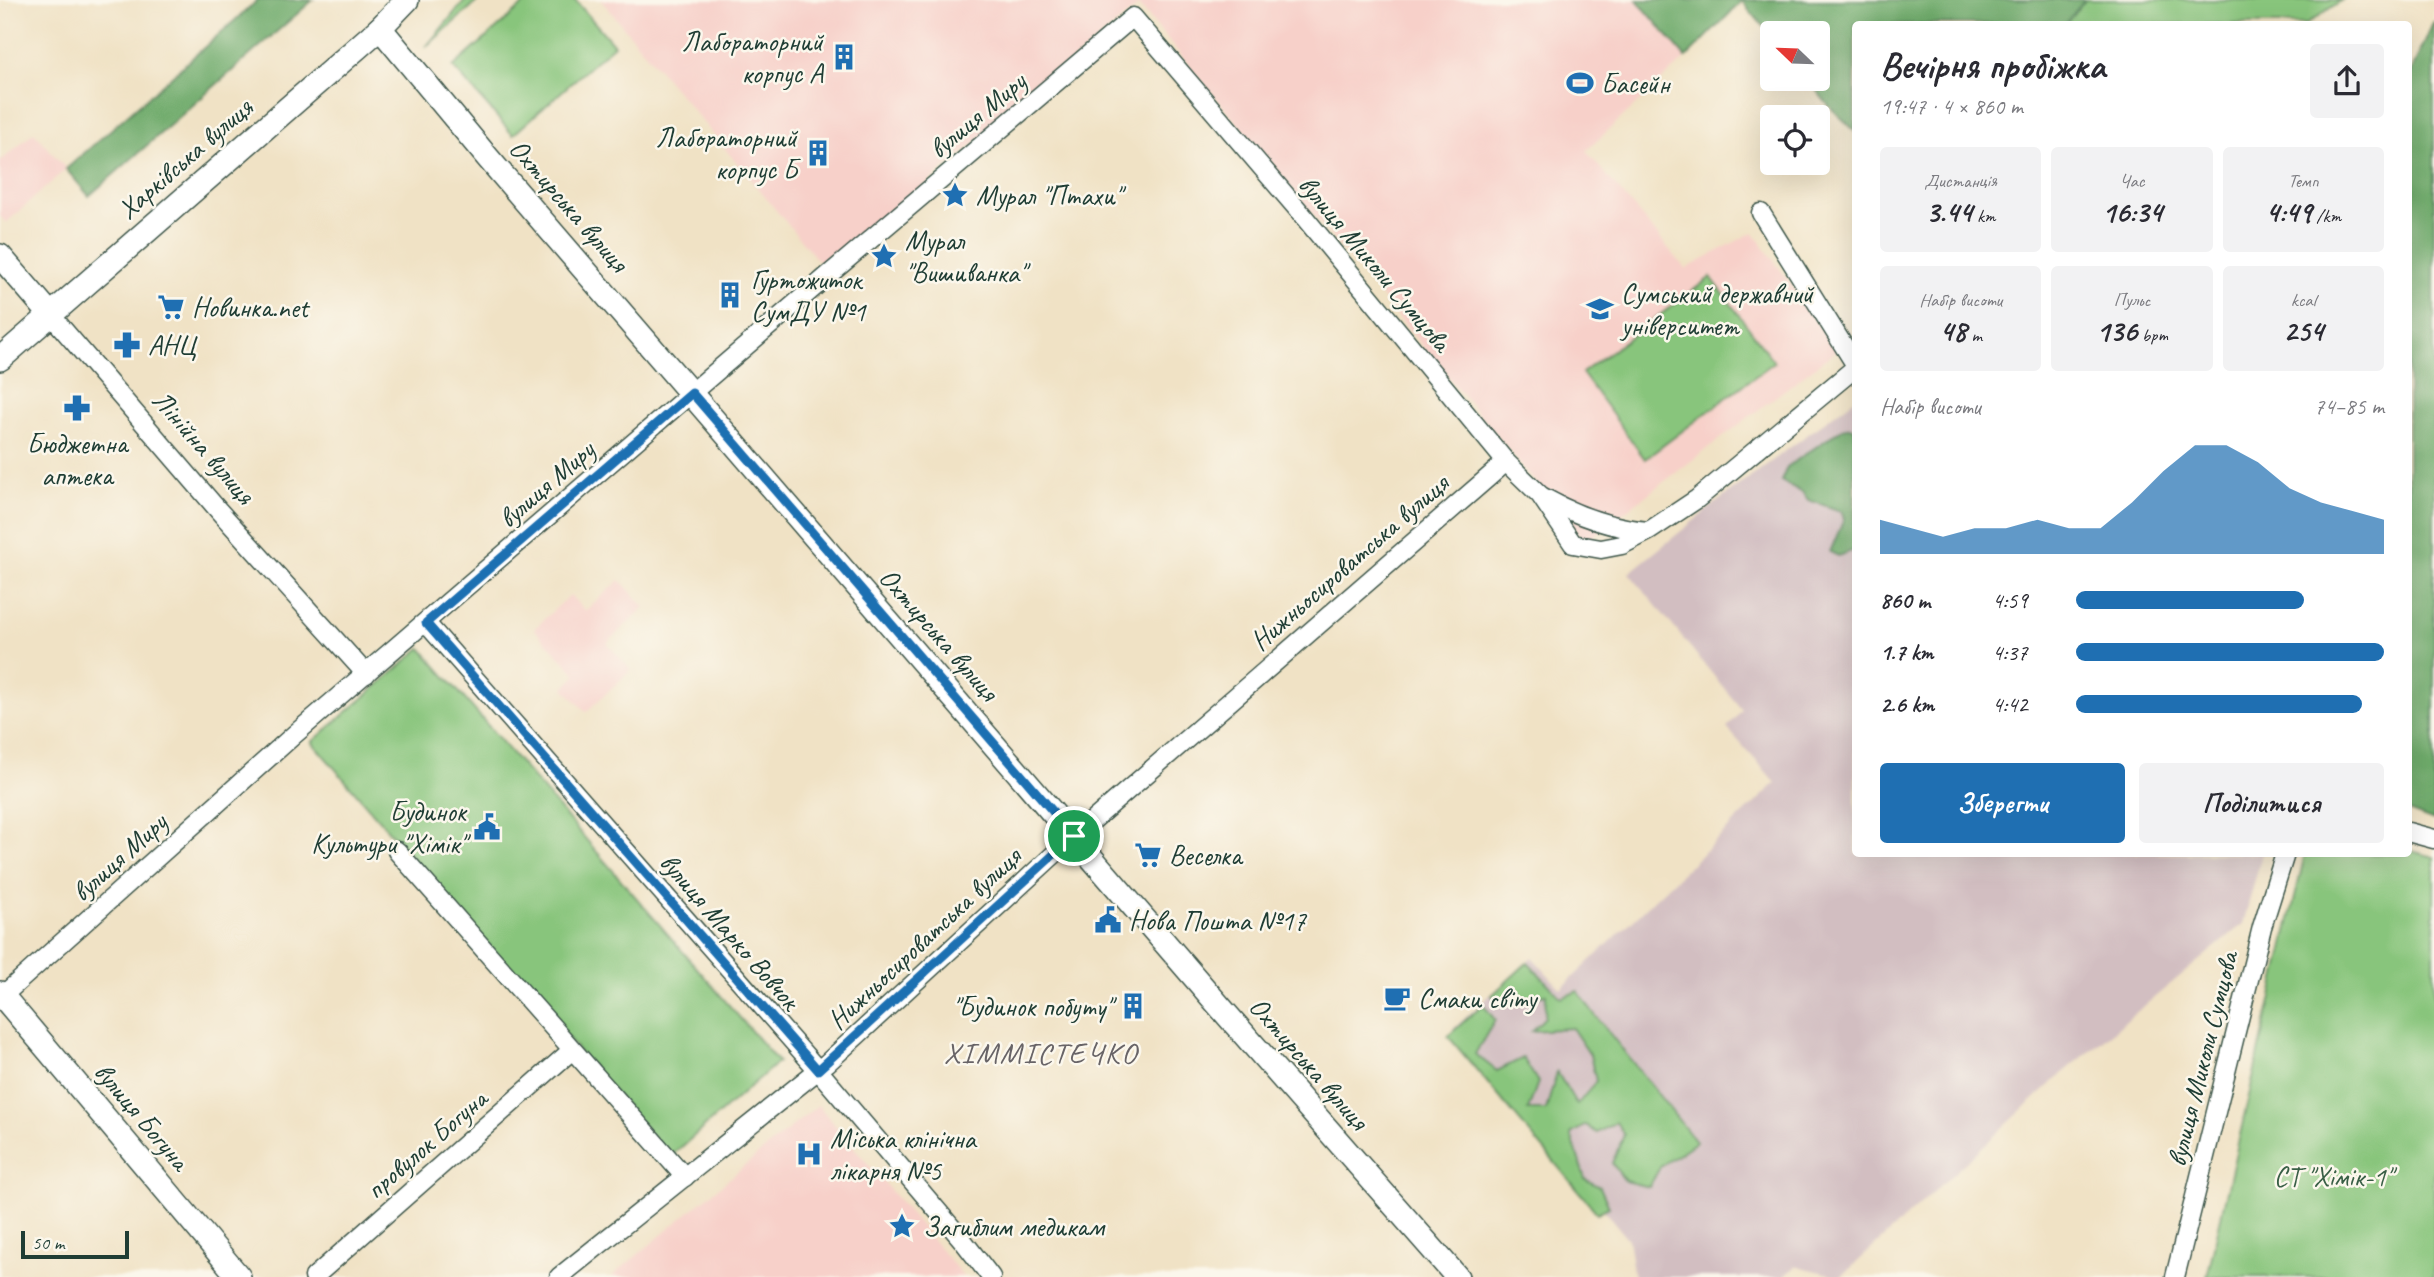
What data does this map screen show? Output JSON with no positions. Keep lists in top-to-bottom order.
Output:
{
  "streets": {
    "main road": [
      "Харківська вулиця",
      "Охтирська вулиця",
      "Лінійна вулиця",
      "вулиця Богуна"
    ],
    "street": [
      "вулиця Миру",
      "вулиця Миколи Сумцова",
      "Нижньосироватська вулиця",
      "вулиця Марко Вовчок",
      "провулок Богуна"
    ]
  },
  "crossings": [
    ["вулиця Миру", "Охтирська вулиця"],
    ["вулиця Миру", "вулиця Миколи Сумцова"],
    ["вулиця Миру", "Лінійна вулиця"],
    ["вулиця Миру", "вулиця Марко Вовчок"],
    ["вулиця Миру", "вулиця Богуна"],
    ["Харківська вулиця", "Охтирська вулиця"],
    ["Харківська вулиця", "Лінійна вулиця"],
    ["Охтирська вулиця", "Нижньосироватська вулиця"],
    ["вулиця Миколи Сумцова", "Нижньосироватська вулиця"],
    ["Нижньосироватська вулиця", "вулиця Марко Вовчок"]
  ],
  "districts": ["ХІММІСТЕЧКО"],
  "parks": ["СТ \"Хімік-1\""],
  "places": {
    "building": [
      "Лабораторний корпус А",
      "Лабораторний корпус Б",
      "Гуртожиток СумДУ №1",
      "\"Будинок побуту\""
    ],
    "sports": ["Басейн"],
    "place": ["Мурал \"Птахи\"", "Мурал \"Вишиванка\"", "Загиблим медикам"],
    "supermarket": ["Новинка.net", "Веселка"],
    "school or university": ["Сумський державний університет"],
    "pharmacy": ["АНЦ", "Бюджетна аптека"],
    "public building": ["Будинок Культури \"Хімік\"", "Нова Пошта №17"],
    "cafe": ["Смаки світу"],
    "hospital": ["Міська клінічна лікарня №5"]
  },
  "scale_bar": "50 m",
  "north": "top left",
  "page": {
    "heading": ["Вечірня пробіжка", "19:47 · 4 × 860 m"],
    "stats": [
      ["Дистанція", "3.44 km"],
      ["Час", "16:34"],
      ["Темп", "4:49 /km"],
      ["Набір висоти", "48 m"],
      ["Пульс", "136 bpm"],
      ["kcal", "254"]
    ],
    "chart": ["Набір висоти", "74–85 m"],
    "list": [
      {
        "name": "860 m",
        "note": "4:59"
      },
      {
        "name": "1.7 km",
        "note": "4:37"
      },
      {
        "name": "2.6 km",
        "note": "4:42"
      }
    ],
    "buttons": ["Зберегти", "Поділитися"],
    "scale": "50 m"
  }
}
